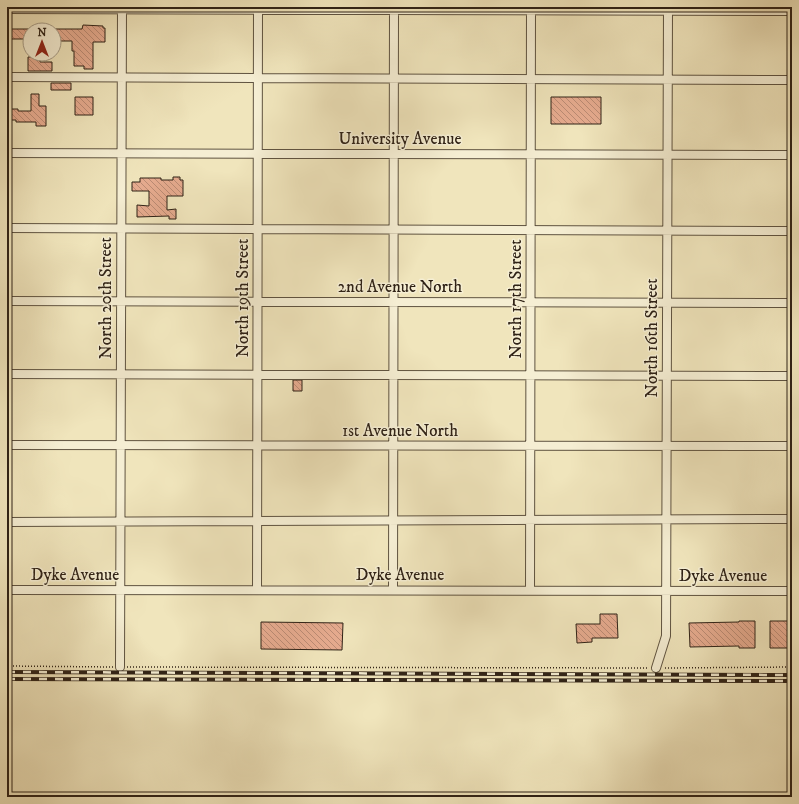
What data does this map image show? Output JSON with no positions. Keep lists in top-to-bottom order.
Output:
{
  "streets": {
    "street": [
      "University Avenue",
      "2nd Avenue North",
      "North 20th Street",
      "North 19th Street",
      "North 17th Street",
      "North 16th Street",
      "1st Avenue North",
      "Dyke Avenue"
    ]
  },
  "crossings": [
    ["University Avenue", "North 20th Street"],
    ["University Avenue", "North 19th Street"],
    ["University Avenue", "North 17th Street"],
    ["University Avenue", "North 16th Street"],
    ["2nd Avenue North", "North 20th Street"],
    ["2nd Avenue North", "North 19th Street"],
    ["2nd Avenue North", "North 17th Street"],
    ["2nd Avenue North", "North 16th Street"],
    ["North 20th Street", "1st Avenue North"],
    ["North 20th Street", "Dyke Avenue"],
    ["North 19th Street", "1st Avenue North"],
    ["North 19th Street", "Dyke Avenue"],
    ["North 17th Street", "1st Avenue North"],
    ["North 17th Street", "Dyke Avenue"],
    ["North 16th Street", "1st Avenue North"],
    ["North 16th Street", "Dyke Avenue"]
  ],
  "north": "top"
}
